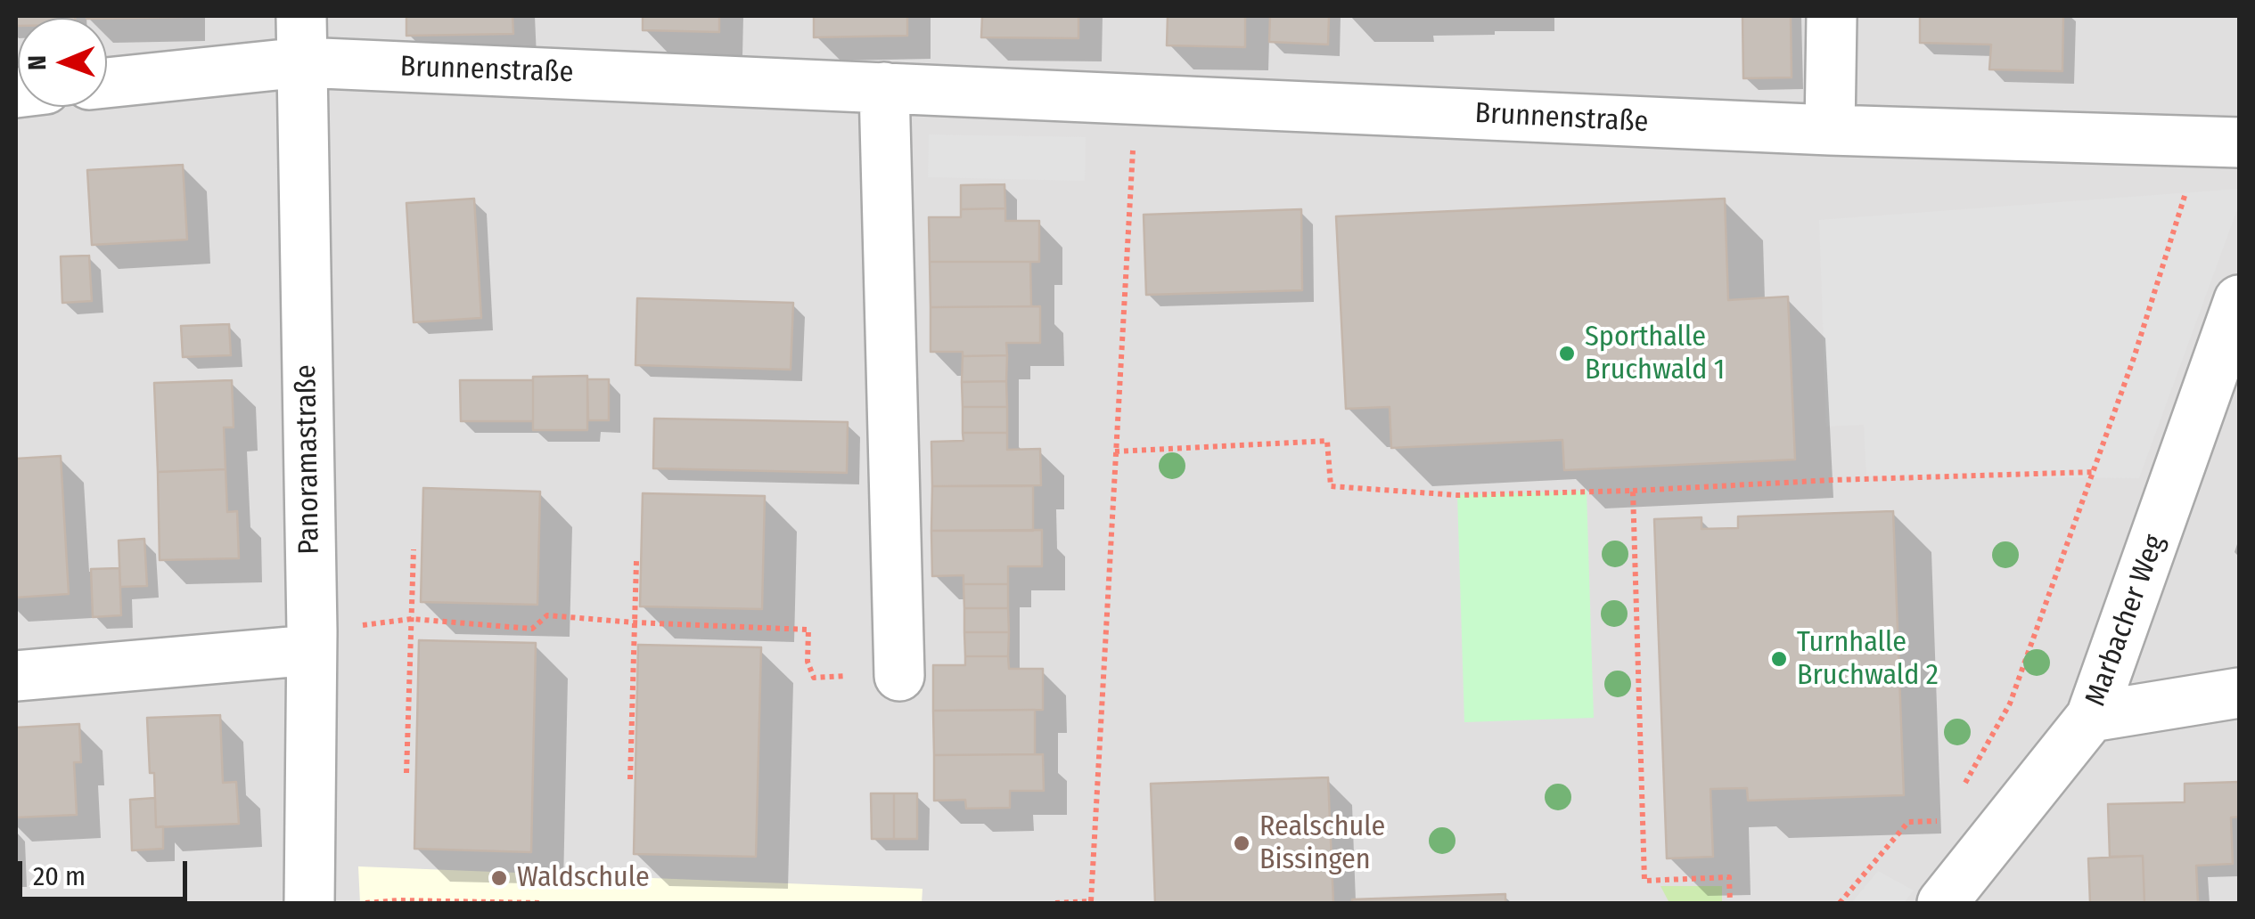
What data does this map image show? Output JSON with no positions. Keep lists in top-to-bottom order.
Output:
{
  "streets": {
    "street": ["Brunnenstraße", "Panoramastraße", "Marbacher Weg"]
  },
  "crossings": [
    ["Brunnenstraße", "Panoramastraße"]
  ],
  "places": [
    "Sporthalle Bruchwald 1",
    "Turnhalle Bruchwald 2",
    "Realschule Bissingen",
    "Waldschule"
  ],
  "scale_bar": "20 m",
  "north": "left"
}
